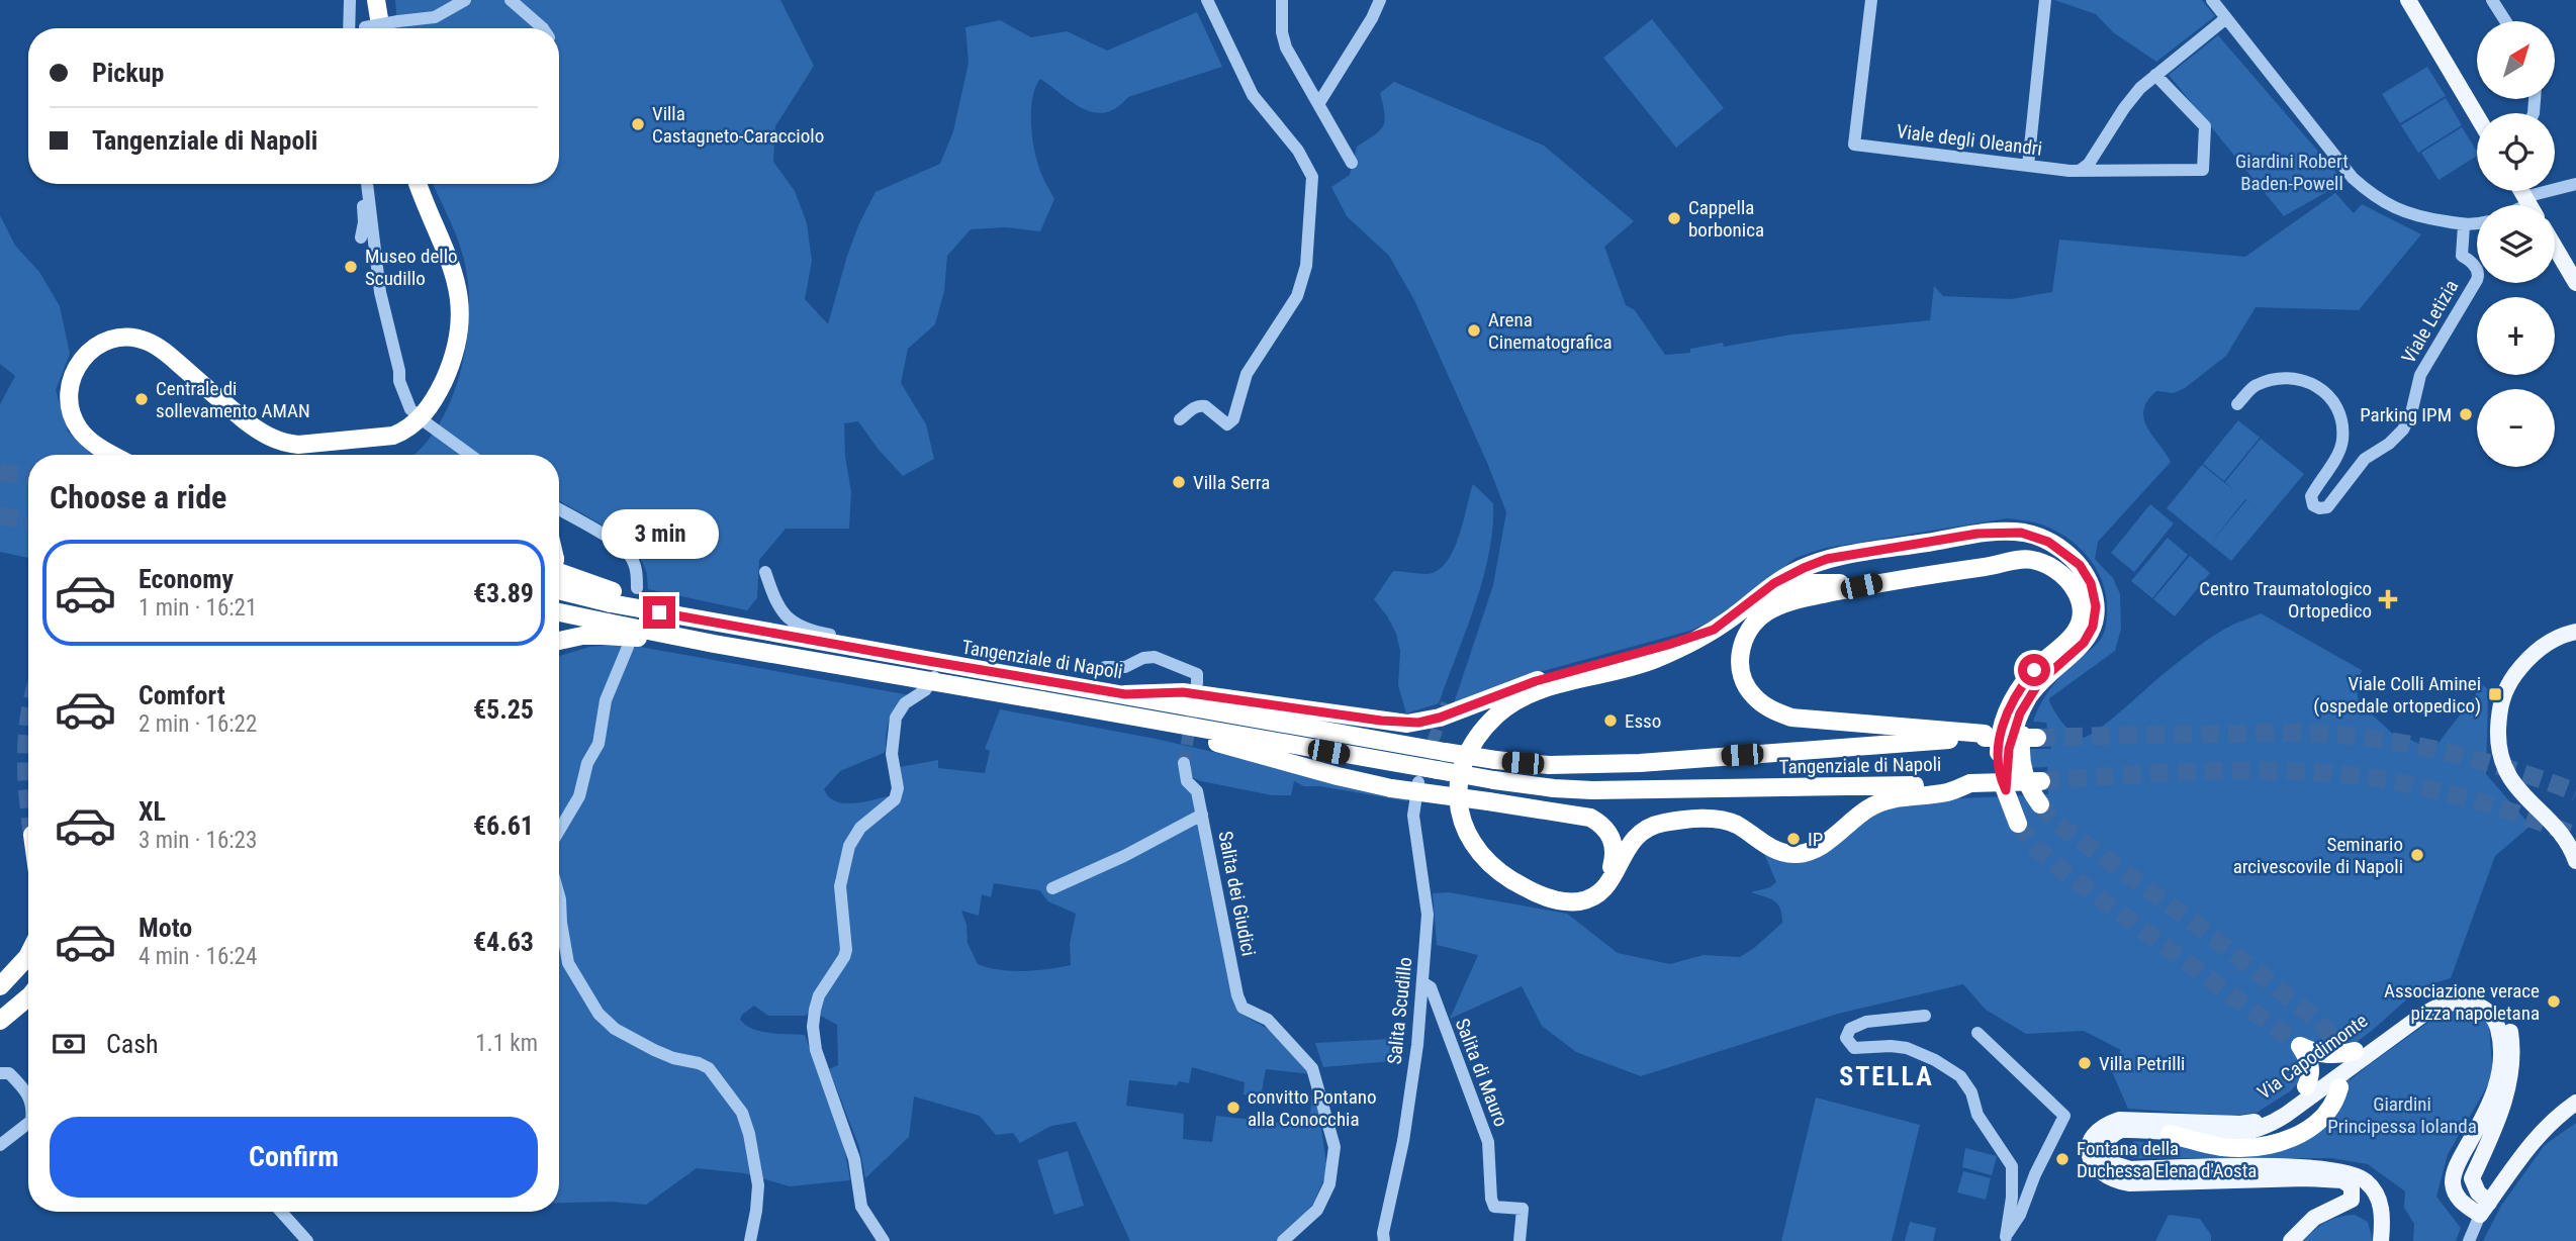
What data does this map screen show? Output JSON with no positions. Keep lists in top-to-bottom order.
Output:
{
  "streets": {
    "highway": ["Tangenziale di Napoli"],
    "main road": ["Via Capodimonte"],
    "street": [
      "Viale degli Oleandri",
      "Viale Letizia",
      "Salita dei Giudici",
      "Salita Scudillo",
      "Salita di Mauro"
    ]
  },
  "crossings": [
    ["Salita Scudillo", "Salita di Mauro"]
  ],
  "districts": ["STELLA"],
  "parks": ["Giardini Robert Baden-Powell", "Giardini Principessa Iolanda"],
  "places": {
    "other": [
      "Villa Castagneto-Caracciolo",
      "Cappella borbonica",
      "Museo dello Scudillo",
      "Arena Cinematografica",
      "Centrale di sollevamento AMAN",
      "Parking IPM",
      "Villa Serra",
      "Esso",
      "IP",
      "Seminario arcivescovile di Napoli",
      "Associazione verace pizza napoletana",
      "Villa Petrilli",
      "convitto Pontano alla Conocchia",
      "Fontana della Duchessa Elena d'Aosta"
    ],
    "health": ["Centro Traumatologico Ortopedico"],
    "transit": ["Viale Colli Aminei (ospedale ortopedico)"]
  },
  "north": "top right",
  "page": {
    "map_buttons": ["+", "−"],
    "banner": ["Pickup", "Tangenziale di Napoli"],
    "heading": "Choose a ride",
    "bubble": "3 min",
    "list": [
      {
        "name": "Economy",
        "note": "1 min · 16:21",
        "value": "€3.89"
      },
      {
        "name": "Comfort",
        "note": "2 min · 16:22",
        "value": "€5.25"
      },
      {
        "name": "XL",
        "note": "3 min · 16:23",
        "value": "€6.61"
      },
      {
        "name": "Moto",
        "note": "4 min · 16:24",
        "value": "€4.63"
      }
    ],
    "pay": ["Cash", "1.1 km"],
    "buttons": "Confirm"
  }
}
